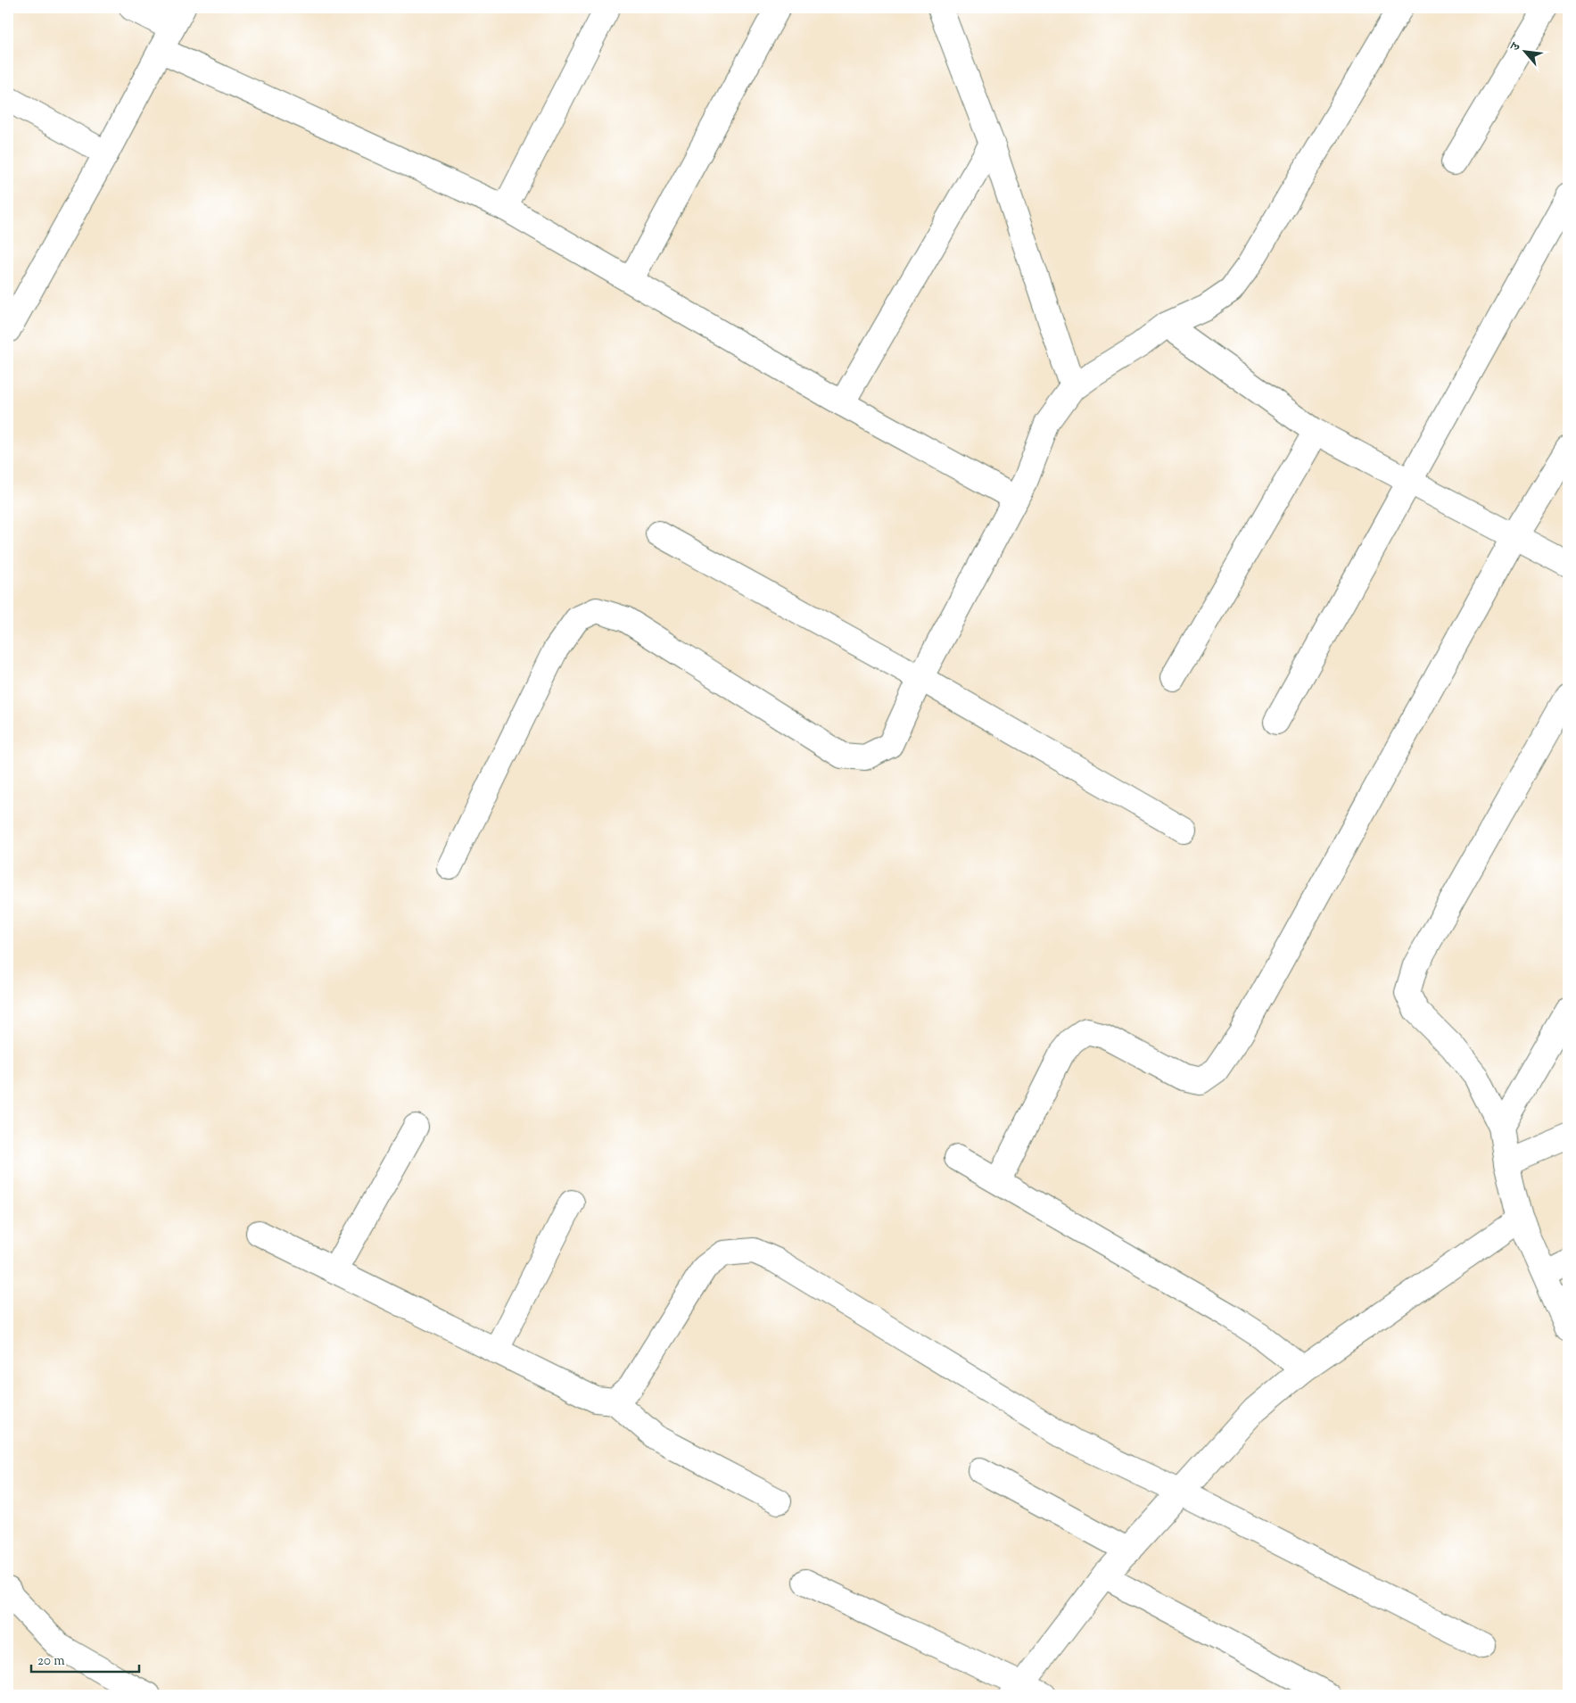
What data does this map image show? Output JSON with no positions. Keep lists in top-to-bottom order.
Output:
{
  "scale_bar": "20 m",
  "north": "top left"
}
